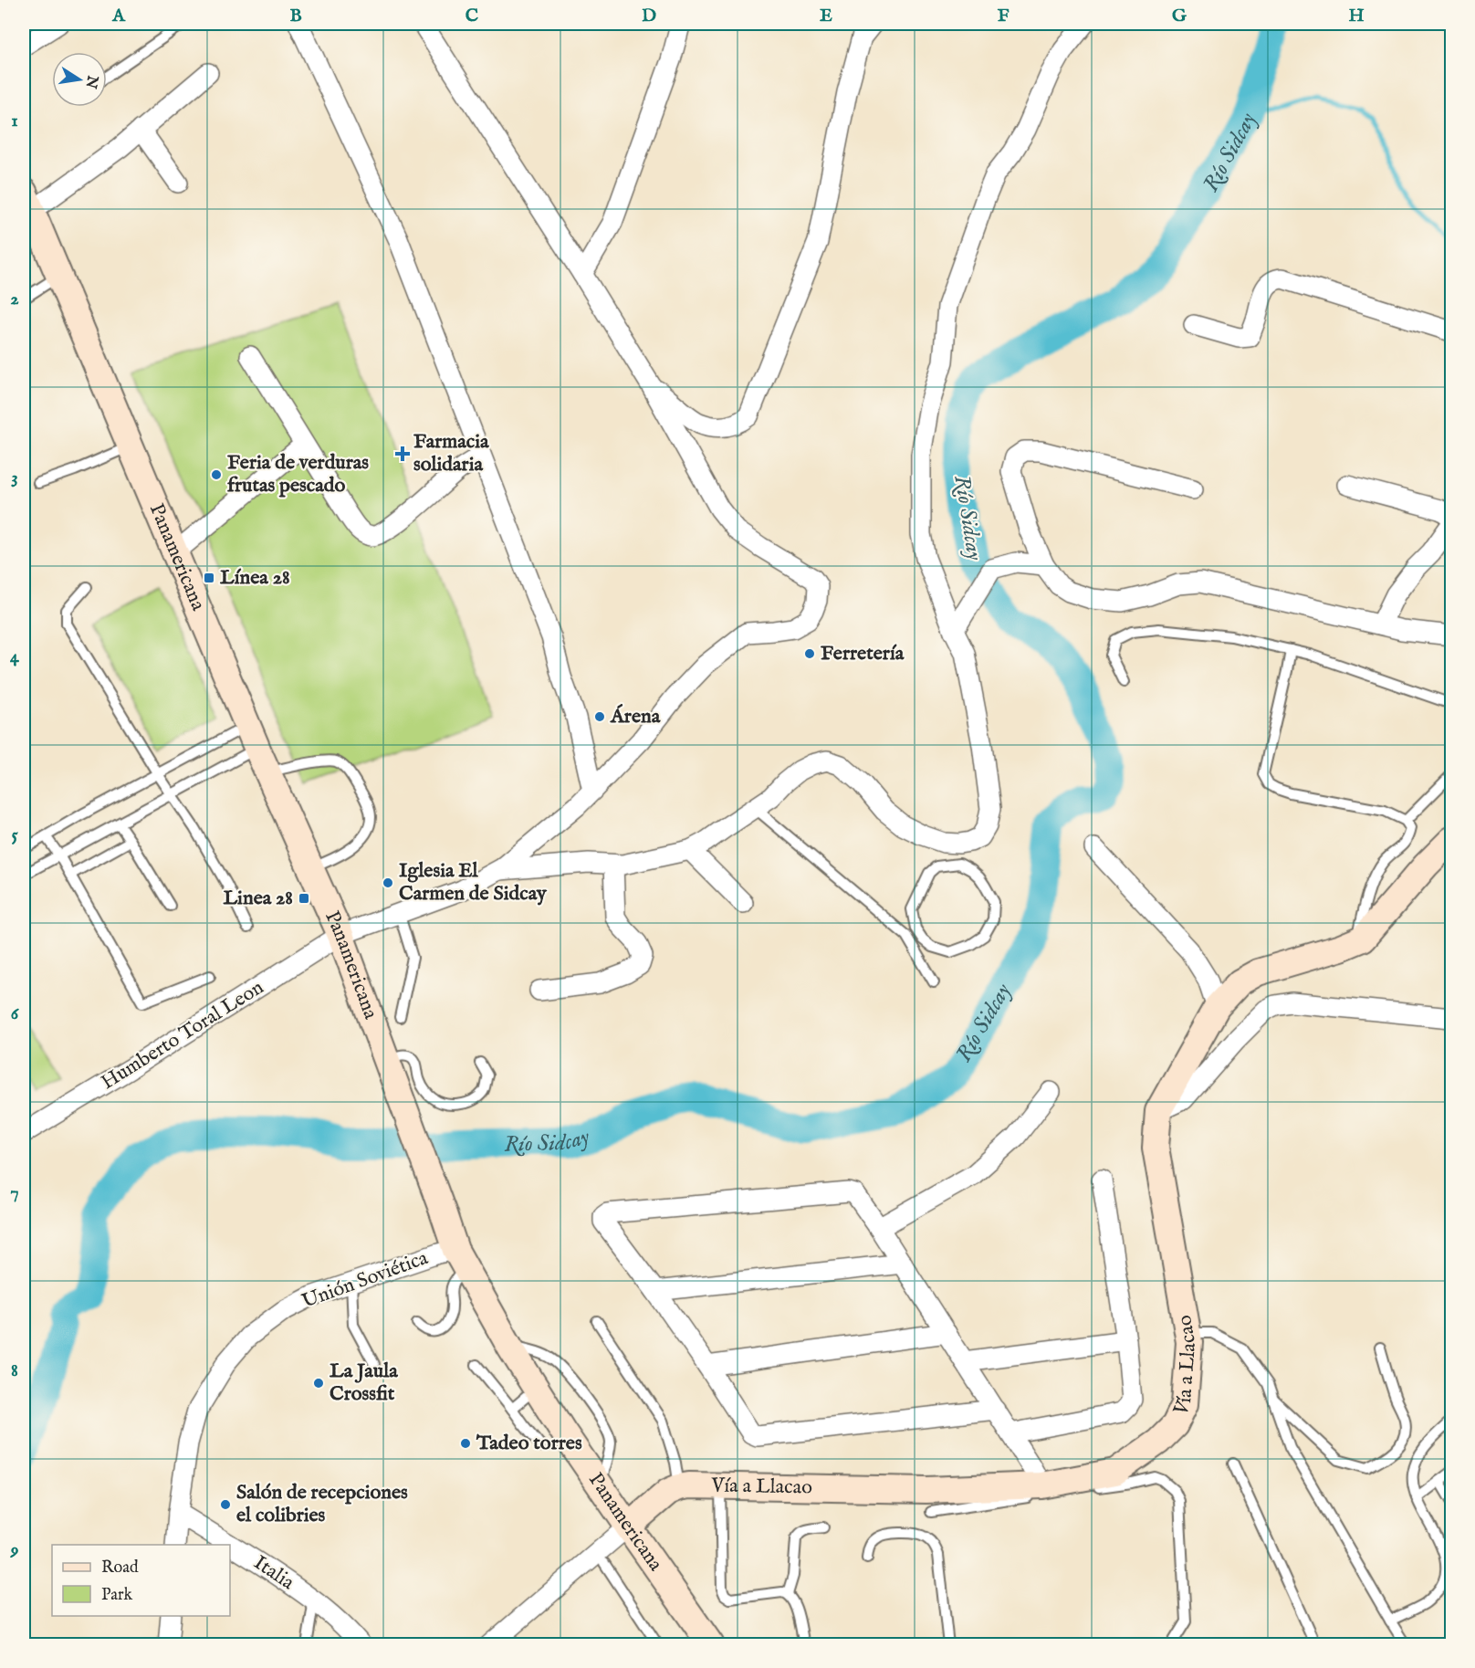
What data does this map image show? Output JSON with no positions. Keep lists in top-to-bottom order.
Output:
{
  "streets": {
    "main road": ["Panamericana", "Vía a Llacao"],
    "street": ["Humberto Toral Leon", "Unión Soviética", "Italia"]
  },
  "crossings": [
    ["Panamericana", "Humberto Toral Leon"],
    ["Panamericana", "Unión Soviética"],
    ["Unión Soviética", "Italia"]
  ],
  "water": ["Río Sidcay"],
  "places": {
    "health": ["Farmacia solidaria"],
    "other": [
      "Feria de verduras frutas pescado",
      "Ferretería",
      "Árena",
      "Iglesia El Carmen de Sidcay",
      "La Jaula Crossfit",
      "Tadeo torres",
      "Salón de recepciones el colibries"
    ],
    "transit": ["Línea 28", "Linea 28"]
  },
  "legend": ["Road", "Park"],
  "north": "right",
  "grid": {
    "columns": [
      "A",
      "B",
      "C",
      "D",
      "E",
      "F",
      "G",
      "H"
    ],
    "rows": [
      "1",
      "2",
      "3",
      "4",
      "5",
      "6",
      "7",
      "8",
      "9"
    ]
  }
}
